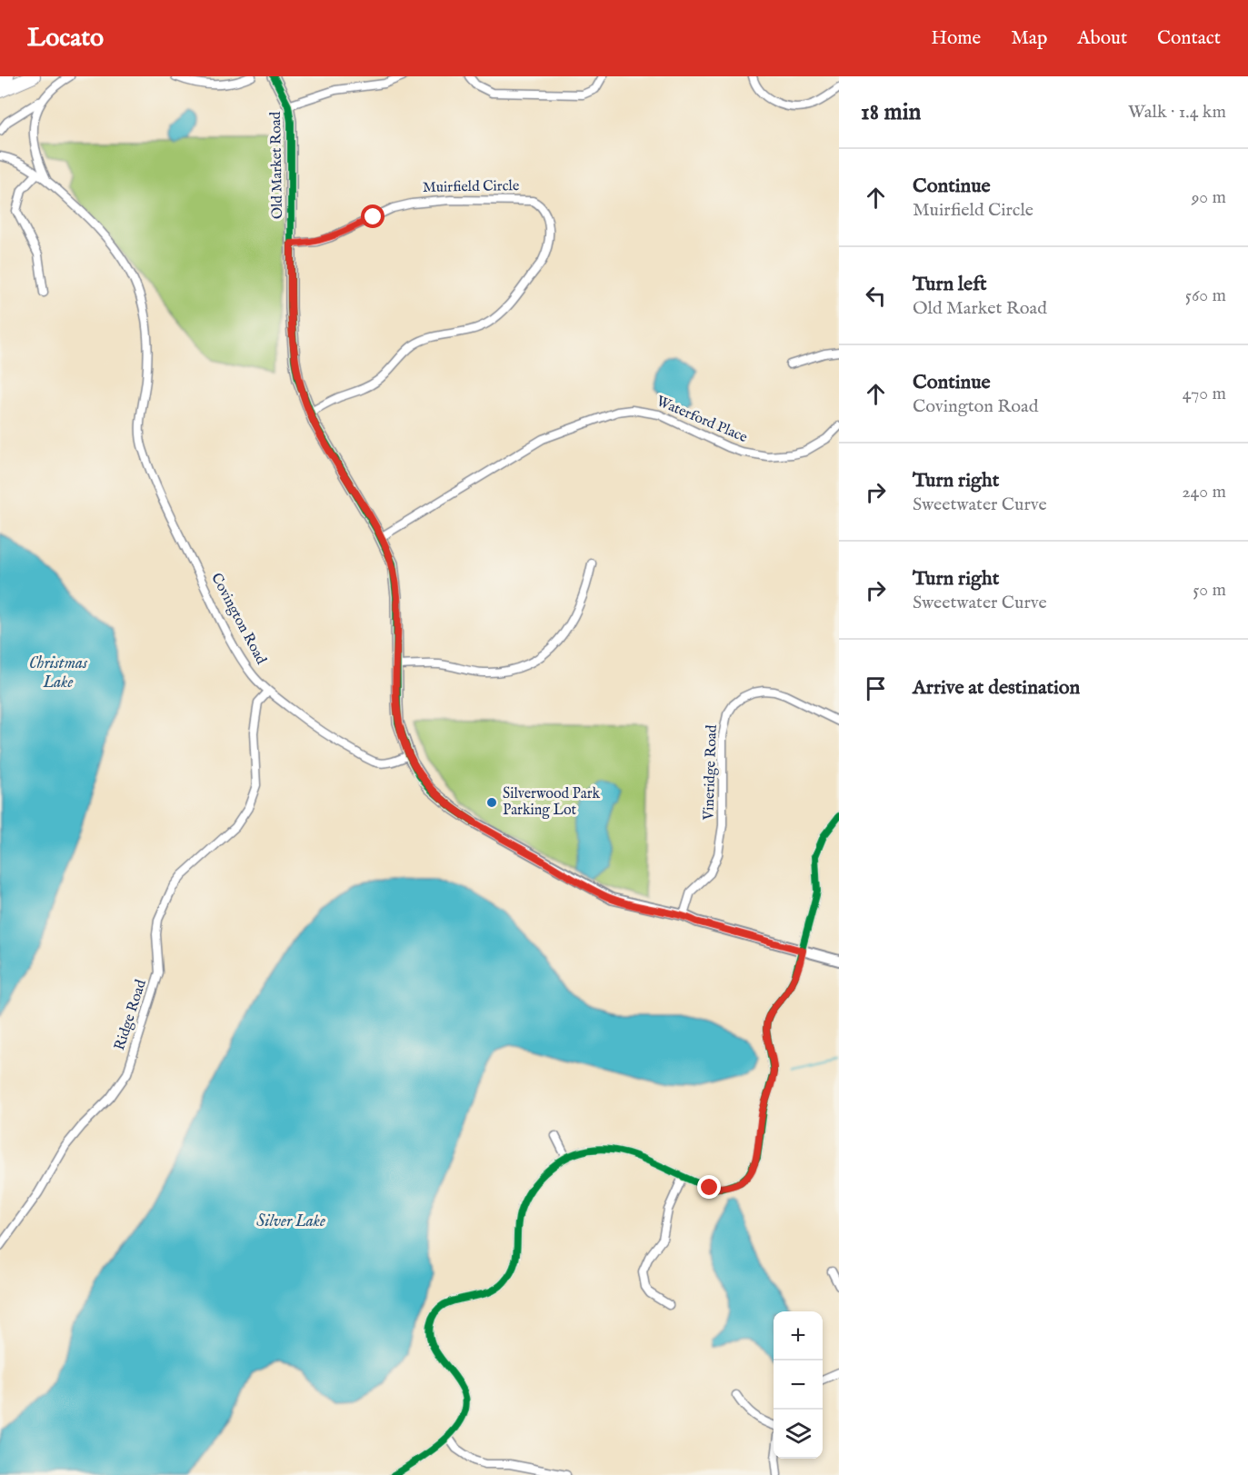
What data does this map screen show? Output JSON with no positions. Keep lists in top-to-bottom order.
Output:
{
  "streets": {
    "street": [
      "Old Market Road",
      "Muirfield Circle",
      "Waterford Place",
      "Covington Road",
      "Vineridge Road",
      "Ridge Road"
    ]
  },
  "crossings": [
    ["Old Market Road", "Muirfield Circle"],
    ["Old Market Road", "Waterford Place"],
    ["Old Market Road", "Covington Road"],
    ["Covington Road", "Ridge Road"]
  ],
  "water": ["Christmas Lake", "Silver Lake"],
  "places": ["Silverwood Park Parking Lot"],
  "page": {
    "header": "Locato",
    "nav": [
      "Home",
      "Map",
      "About",
      "Contact"
    ],
    "heading": ["18 min", "Walk · 1.4 km"],
    "list": [
      ["Continue", "Muirfield Circle", "90 m"],
      ["Turn left", "Old Market Road", "560 m"],
      ["Continue", "Covington Road", "470 m"],
      ["Turn right", "Sweetwater Curve", "240 m"],
      ["Turn right", "Sweetwater Curve", "50 m"],
      "Arrive at destination"
    ],
    "map_buttons": ["+", "−"]
  }
}
